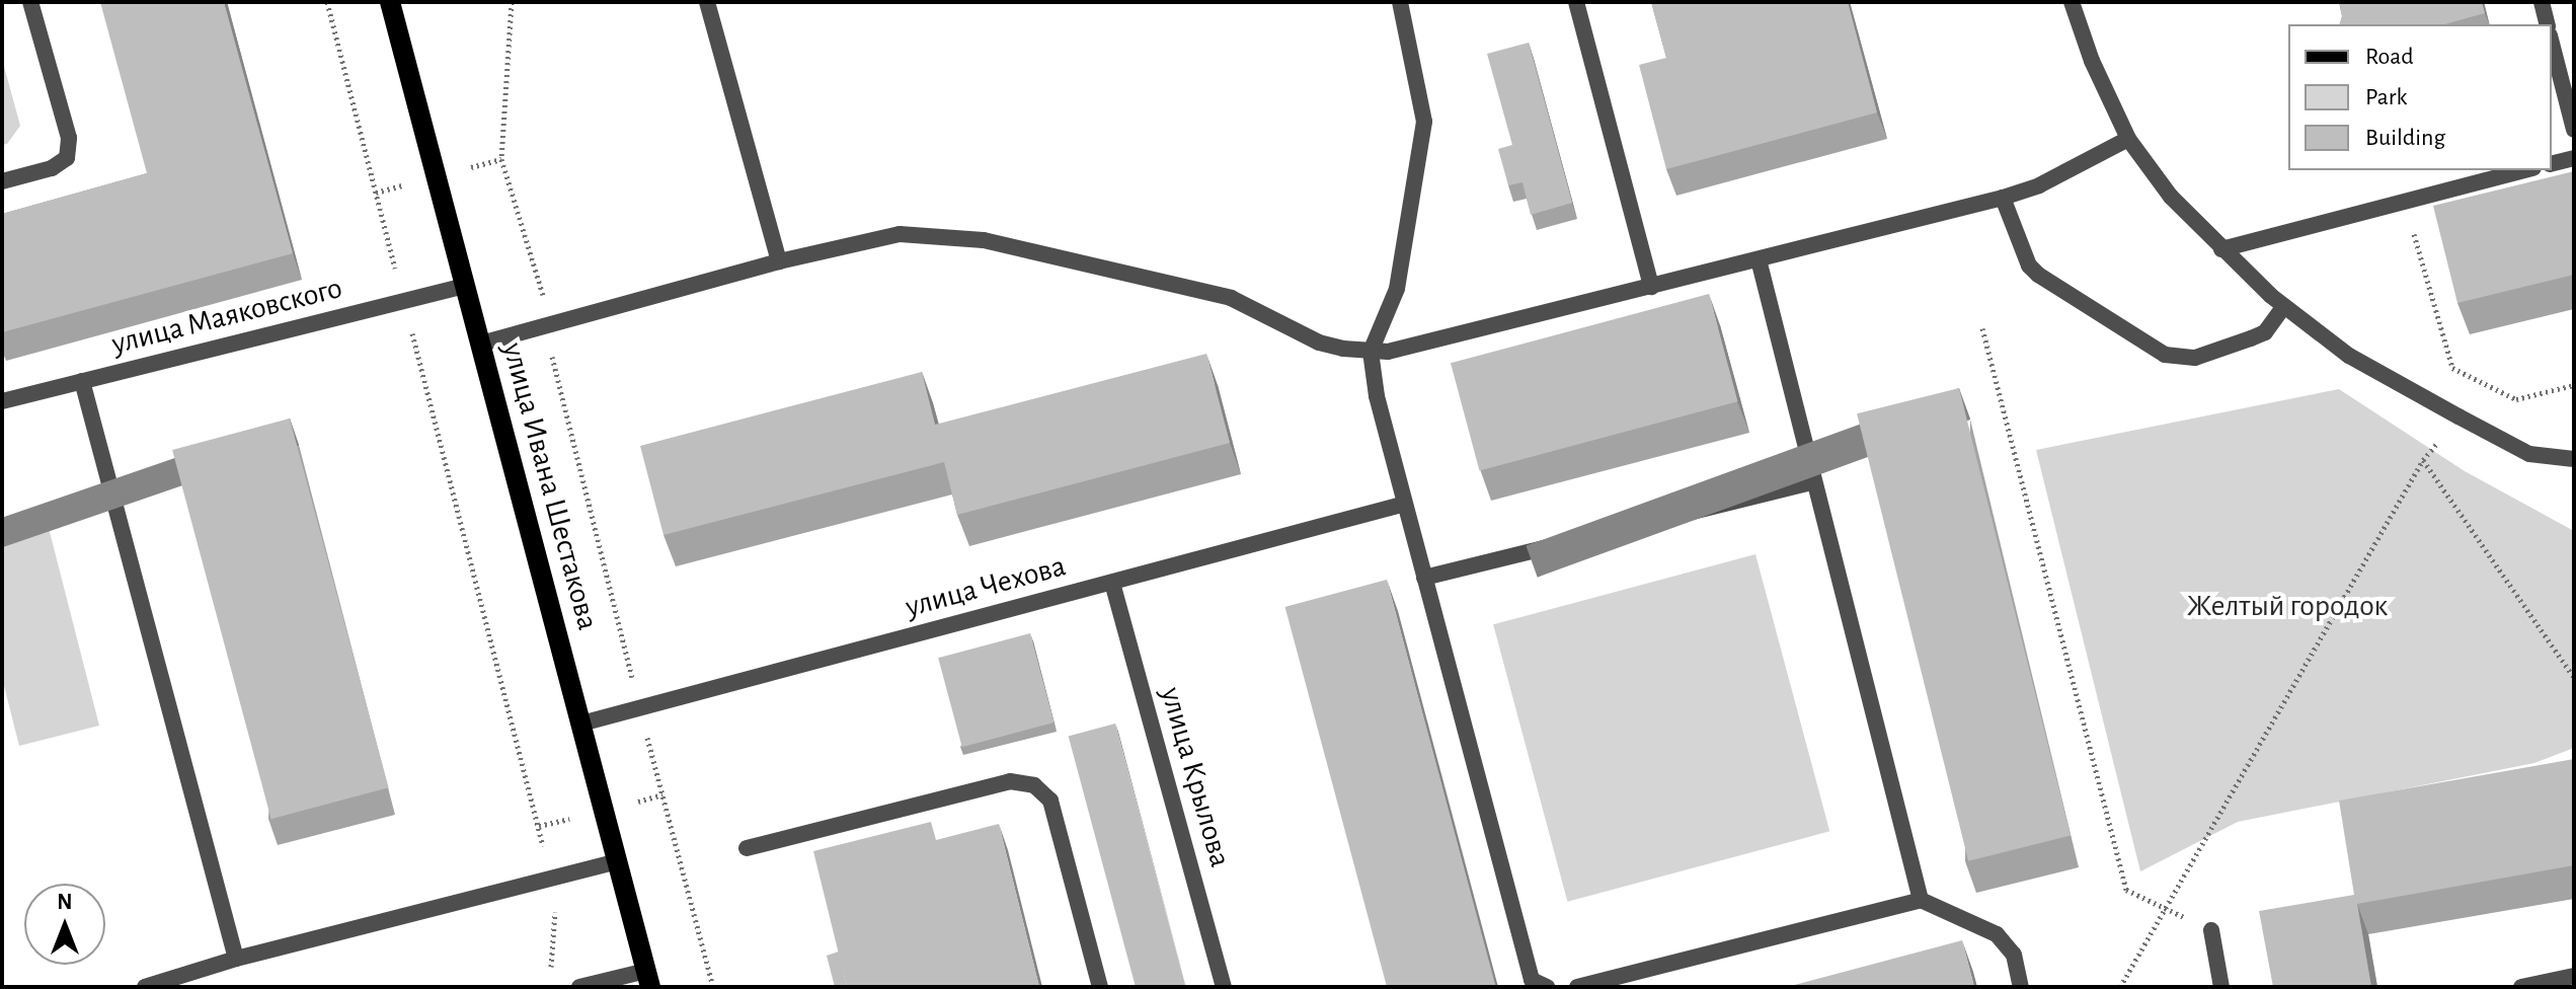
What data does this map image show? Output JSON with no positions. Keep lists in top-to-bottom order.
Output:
{
  "streets": {
    "main road": ["улица Ивана Шестакова"],
    "street": ["улица Маяковского", "улица Чехова", "улица Крылова"]
  },
  "crossings": [
    ["улица Маяковского", "улица Ивана Шестакова"],
    ["улица Ивана Шестакова", "улица Чехова"],
    ["улица Чехова", "улица Крылова"]
  ],
  "parks": ["Желтый городок"],
  "legend": ["Road", "Park", "Building"],
  "north": "top"
}
